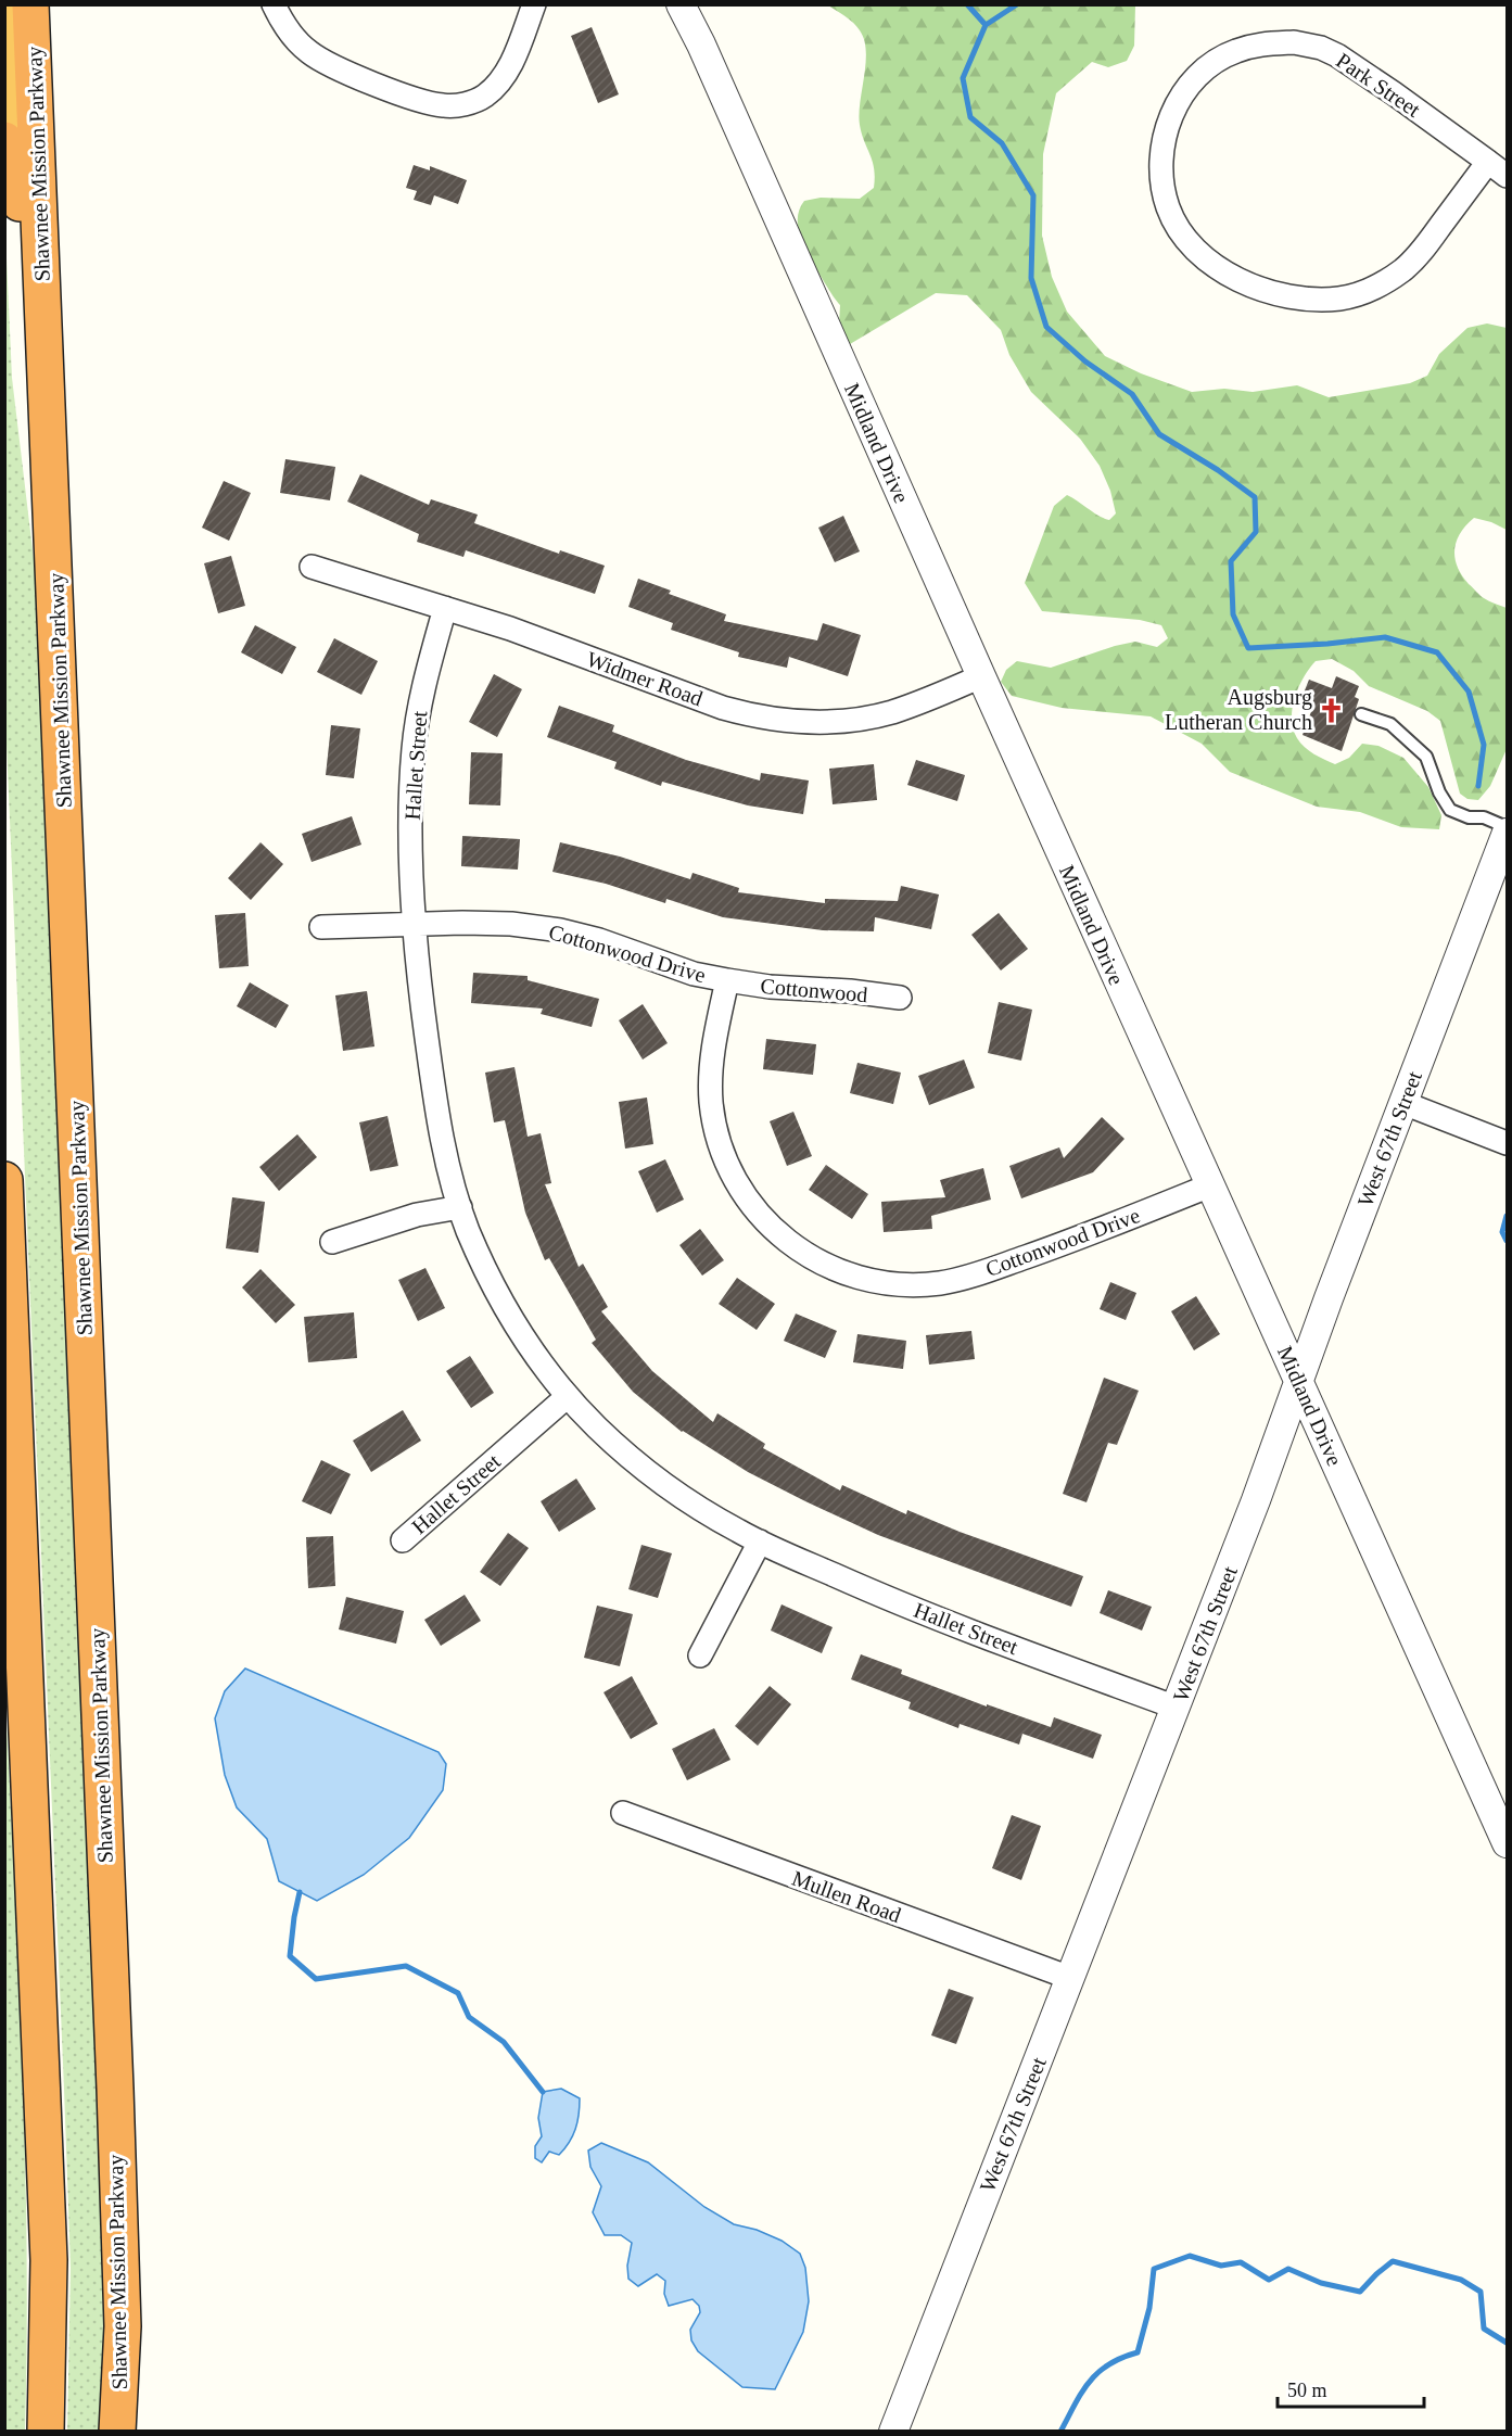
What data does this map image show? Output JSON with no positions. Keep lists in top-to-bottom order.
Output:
{
  "streets": {
    "highway": ["Shawnee Mission Parkway"],
    "street": [
      "Park Street",
      "Midland Drive",
      "Widmer Road",
      "Hallet Street",
      "Cottonwood Drive",
      "Cottonwood",
      "West 67th Street",
      "Mullen Road"
    ]
  },
  "crossings": [
    ["Midland Drive", "Widmer Road"],
    ["Midland Drive", "Cottonwood Drive"],
    ["Midland Drive", "West 67th Street"],
    ["Widmer Road", "Hallet Street"],
    ["Hallet Street", "Cottonwood Drive"],
    ["Hallet Street", "West 67th Street"],
    ["Cottonwood Drive", "Cottonwood"],
    ["West 67th Street", "Mullen Road"]
  ],
  "places": {
    "church": ["Augsburg Lutheran Church"]
  },
  "scale_bar": "50 m"
}
